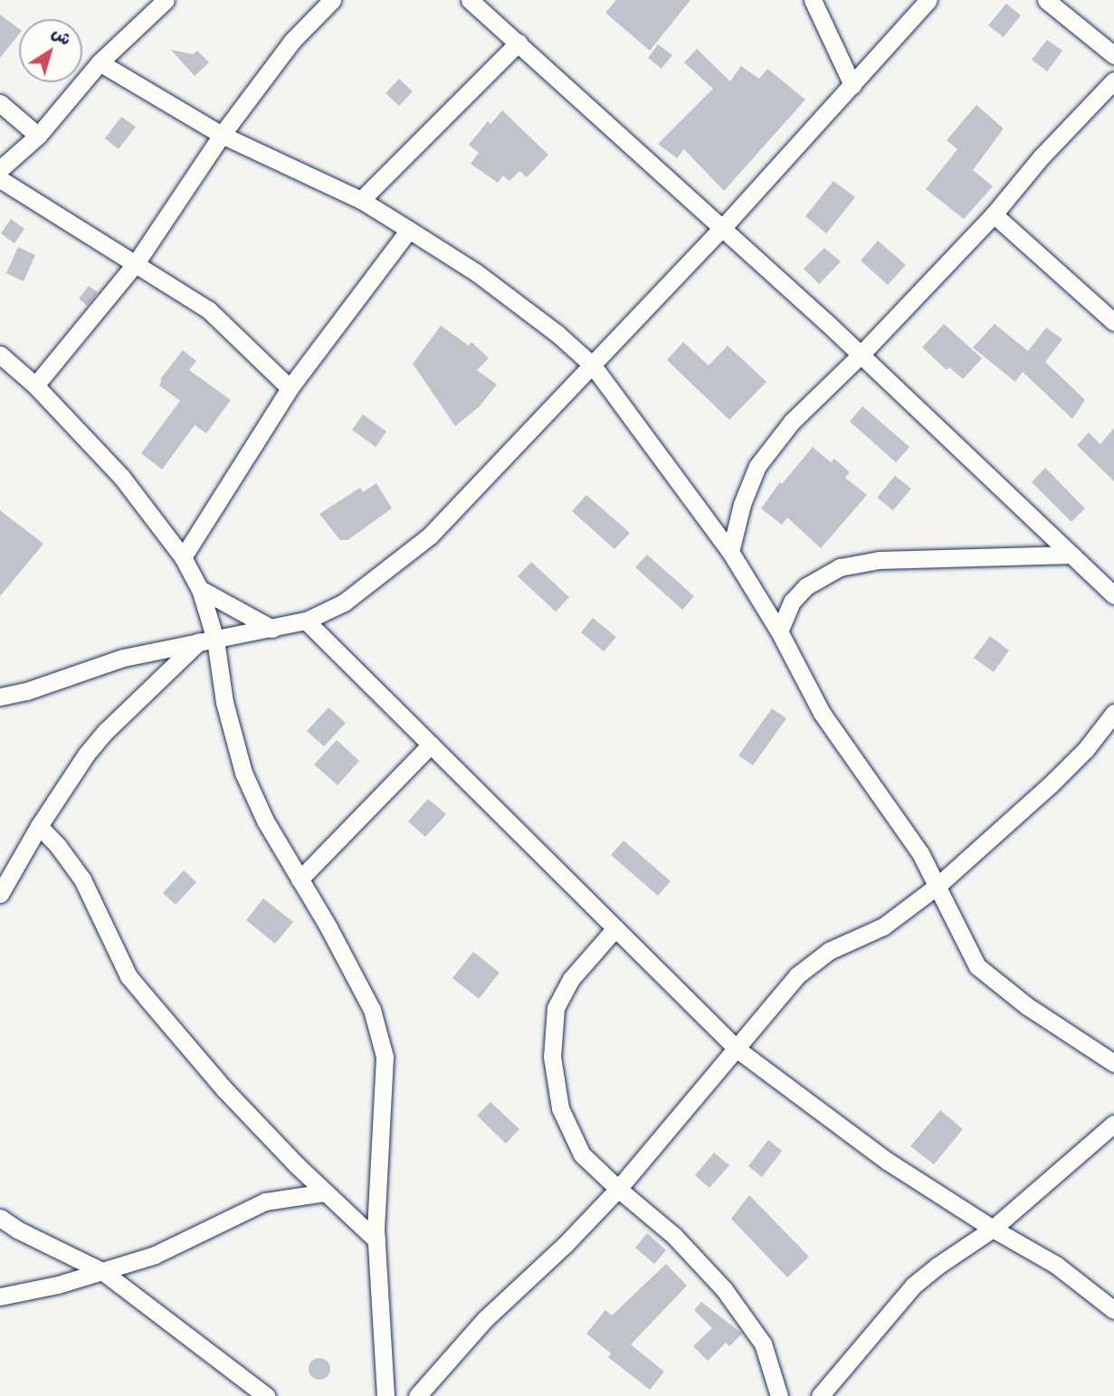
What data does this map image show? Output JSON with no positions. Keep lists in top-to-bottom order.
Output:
{
  "north": "top right"
}
